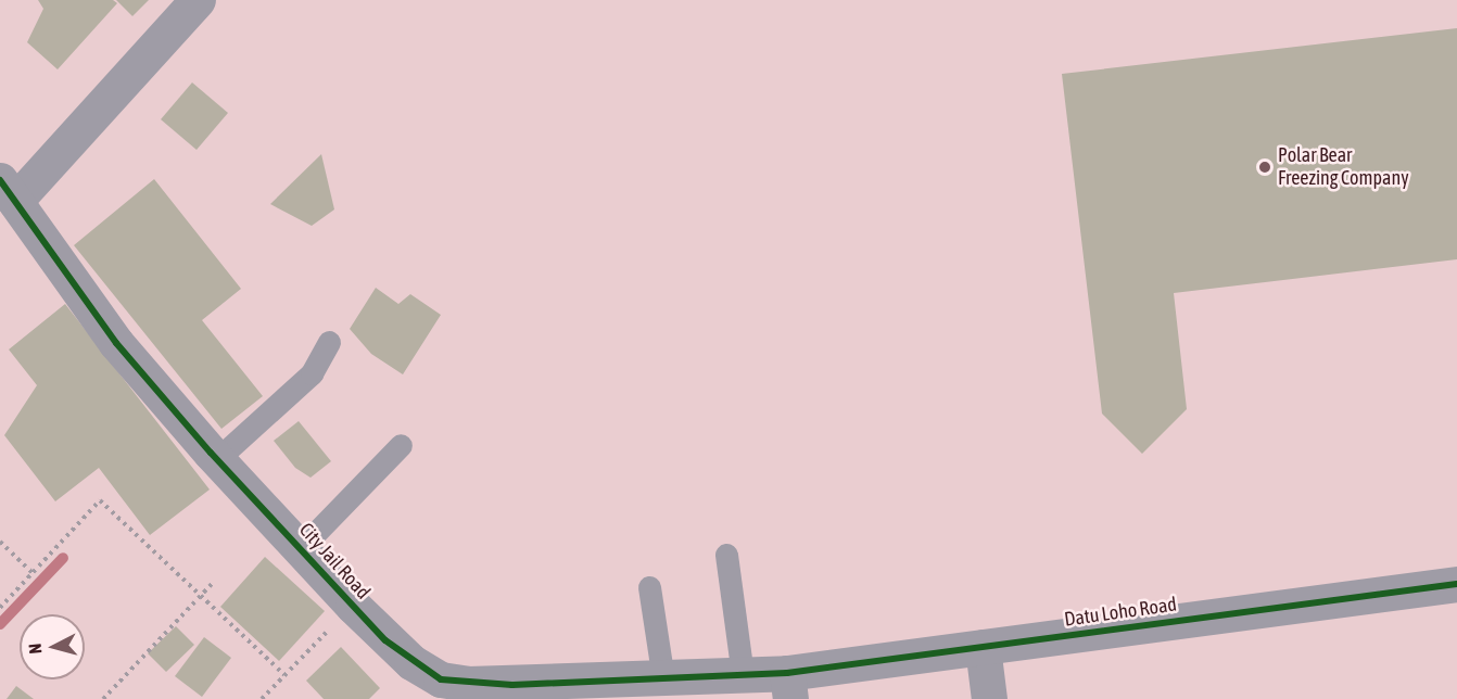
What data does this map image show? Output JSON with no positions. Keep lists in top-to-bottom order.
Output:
{
  "streets": {
    "street": ["City Jail Road", "Datu Loho Road"]
  },
  "crossings": [
    ["City Jail Road", "Datu Loho Road"]
  ],
  "places": ["Polar Bear Freezing Company"],
  "north": "left"
}
